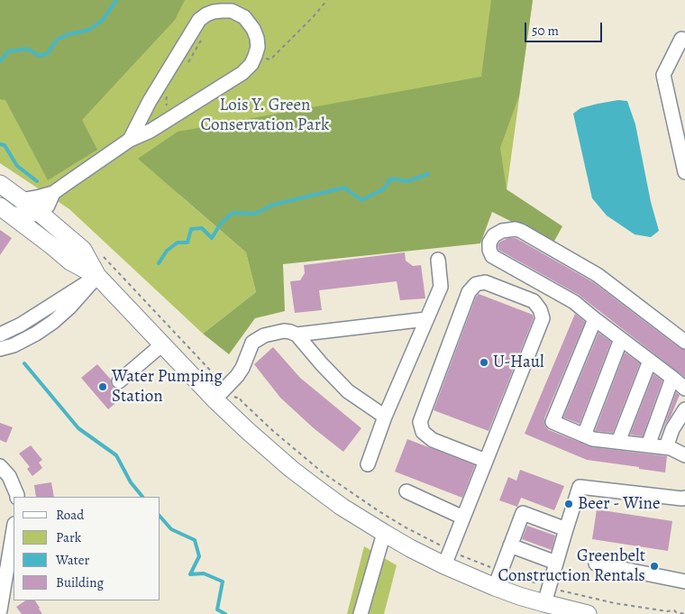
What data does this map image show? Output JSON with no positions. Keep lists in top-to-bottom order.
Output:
{
  "parks": ["Lois Y. Green Conservation Park"],
  "places": [
    "U-Haul",
    "Water Pumping Station",
    "Beer - Wine",
    "Greenbelt Construction Rentals"
  ],
  "legend": [
    "Road",
    "Park",
    "Water",
    "Building"
  ],
  "scale_bar": "50 m"
}
